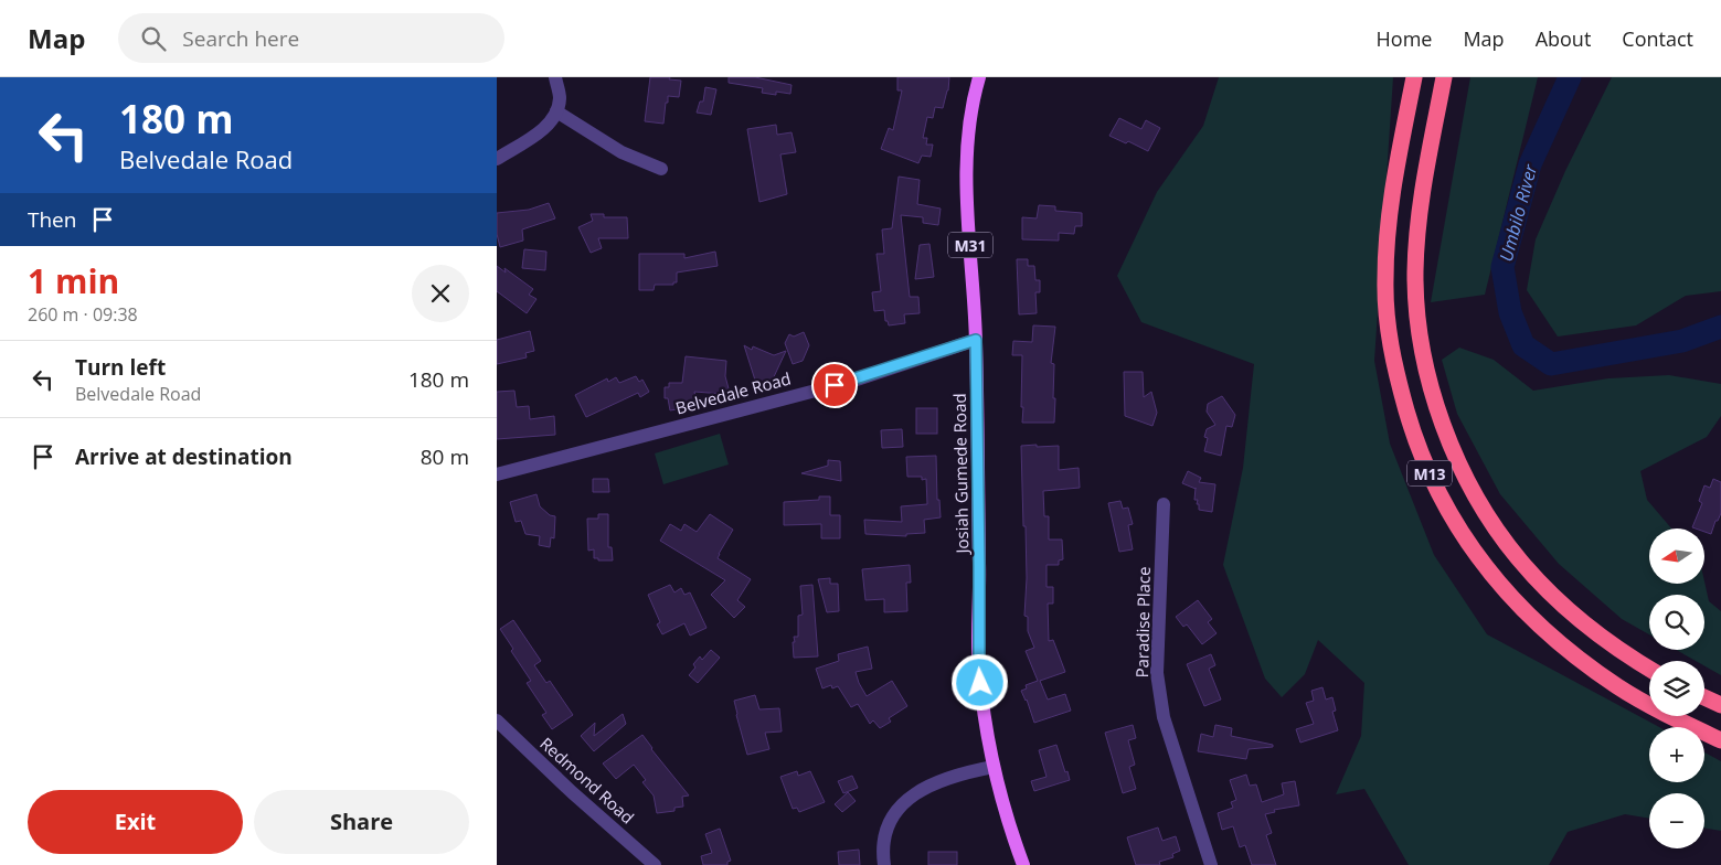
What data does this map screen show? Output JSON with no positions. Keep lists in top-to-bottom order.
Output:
{
  "streets": {
    "highway": ["M13"],
    "main road": ["M31", "Josiah Gumede Road"],
    "street": ["Belvedale Road", "Paradise Place", "Redmond Road"]
  },
  "crossings": [
    ["Belvedale Road", "Josiah Gumede Road"]
  ],
  "water": ["Umbilo River"],
  "north": "left",
  "page": {
    "header": "Map",
    "search": "Search here",
    "nav": [
      "Home",
      "Map",
      "About",
      "Contact"
    ],
    "turn": ["180 m", "Belvedale Road"],
    "then": "Then",
    "heading": ["1 min", "260 m · 09:38"],
    "list": [
      {
        "name": "Turn left",
        "note": "Belvedale Road",
        "value": "180 m"
      },
      {
        "name": "Arrive at destination",
        "value": "80 m"
      }
    ],
    "map_buttons": ["+", "−"],
    "buttons": ["Exit", "Share"]
  }
}
